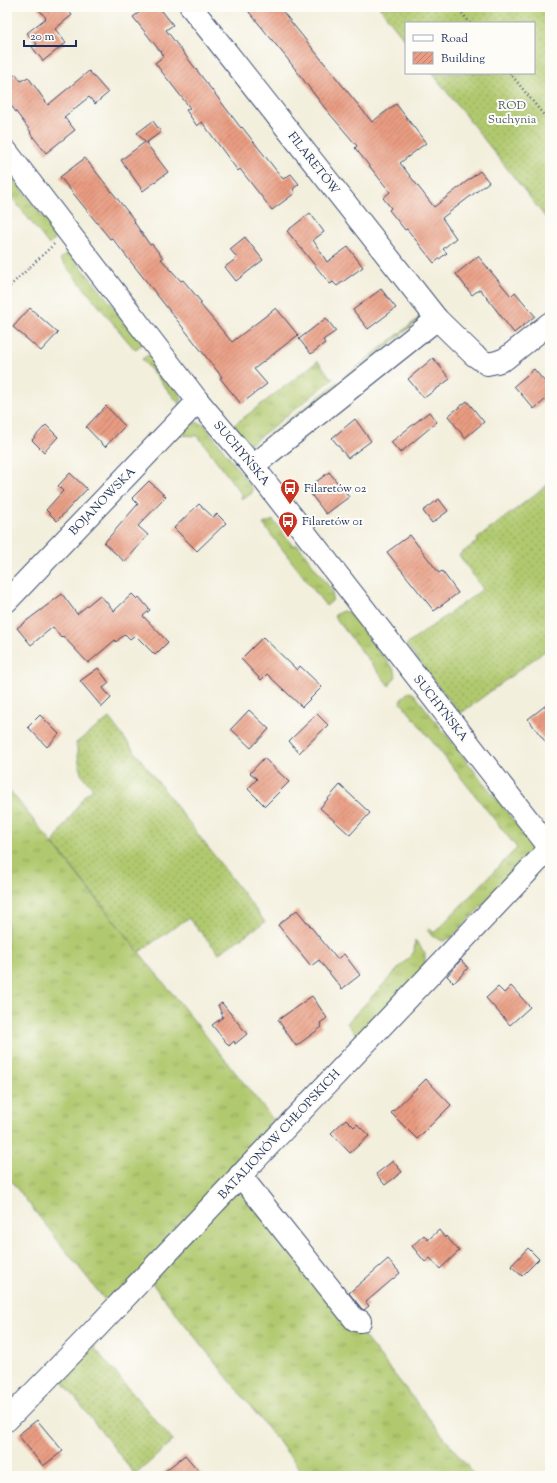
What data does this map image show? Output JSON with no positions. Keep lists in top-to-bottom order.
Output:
{
  "streets": {
    "street": [
      "FILARETÓW",
      "SUCHYŃSKA",
      "BOJANOWSKA",
      "BATALIONÓW CHŁOPSKICH"
    ]
  },
  "crossings": [
    ["SUCHYŃSKA", "BOJANOWSKA"],
    ["SUCHYŃSKA", "BATALIONÓW CHŁOPSKICH"]
  ],
  "parks": ["ROD Suchynia"],
  "places": {
    "bus stop": ["Filaretów 02", "Filaretów 01"]
  },
  "legend": ["Road", "Building"],
  "scale_bar": "20 m"
}
